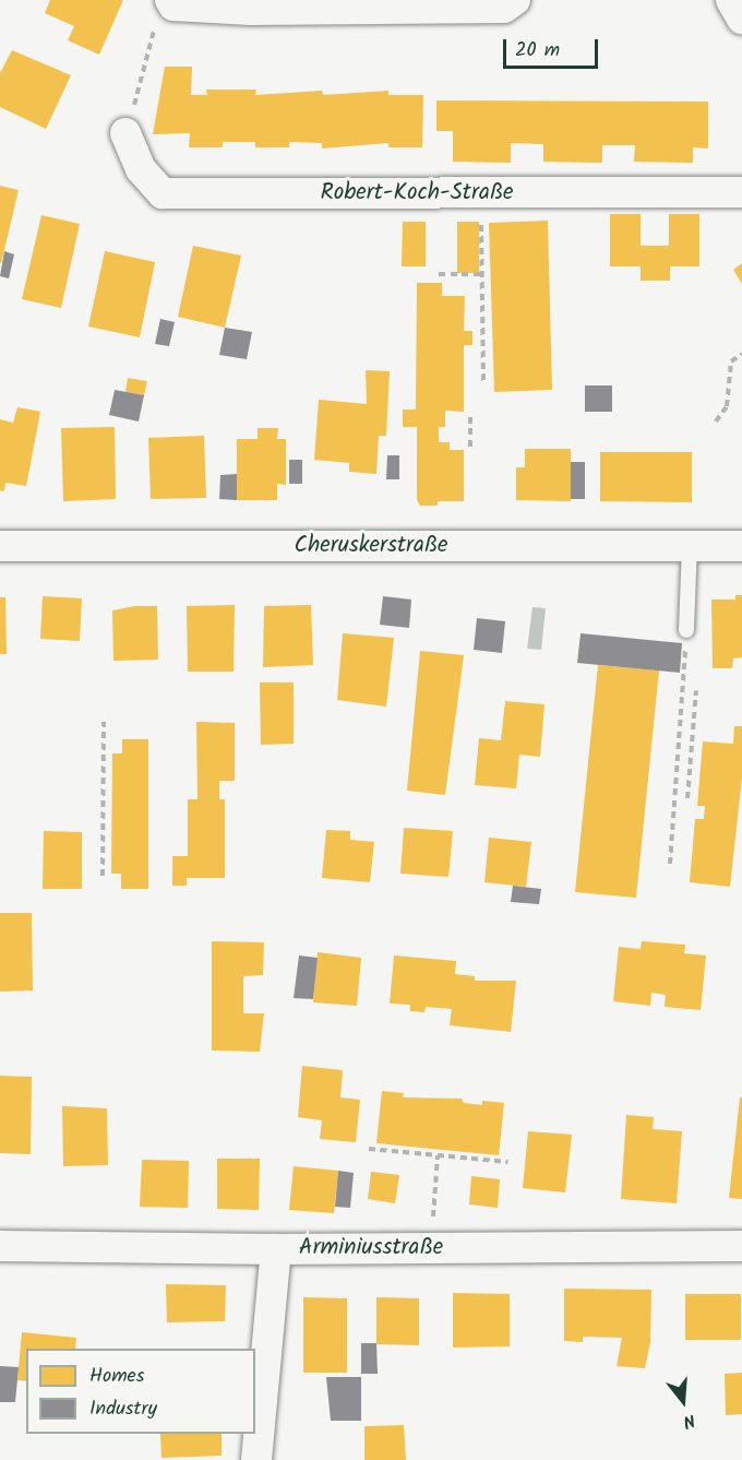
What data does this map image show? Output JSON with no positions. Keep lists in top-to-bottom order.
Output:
{
  "streets": {
    "street": ["Robert-Koch-Straße", "Cheruskerstraße", "Arminiusstraße"]
  },
  "legend": ["Homes", "Industry"],
  "scale_bar": "20 m",
  "north": "bottom"
}
